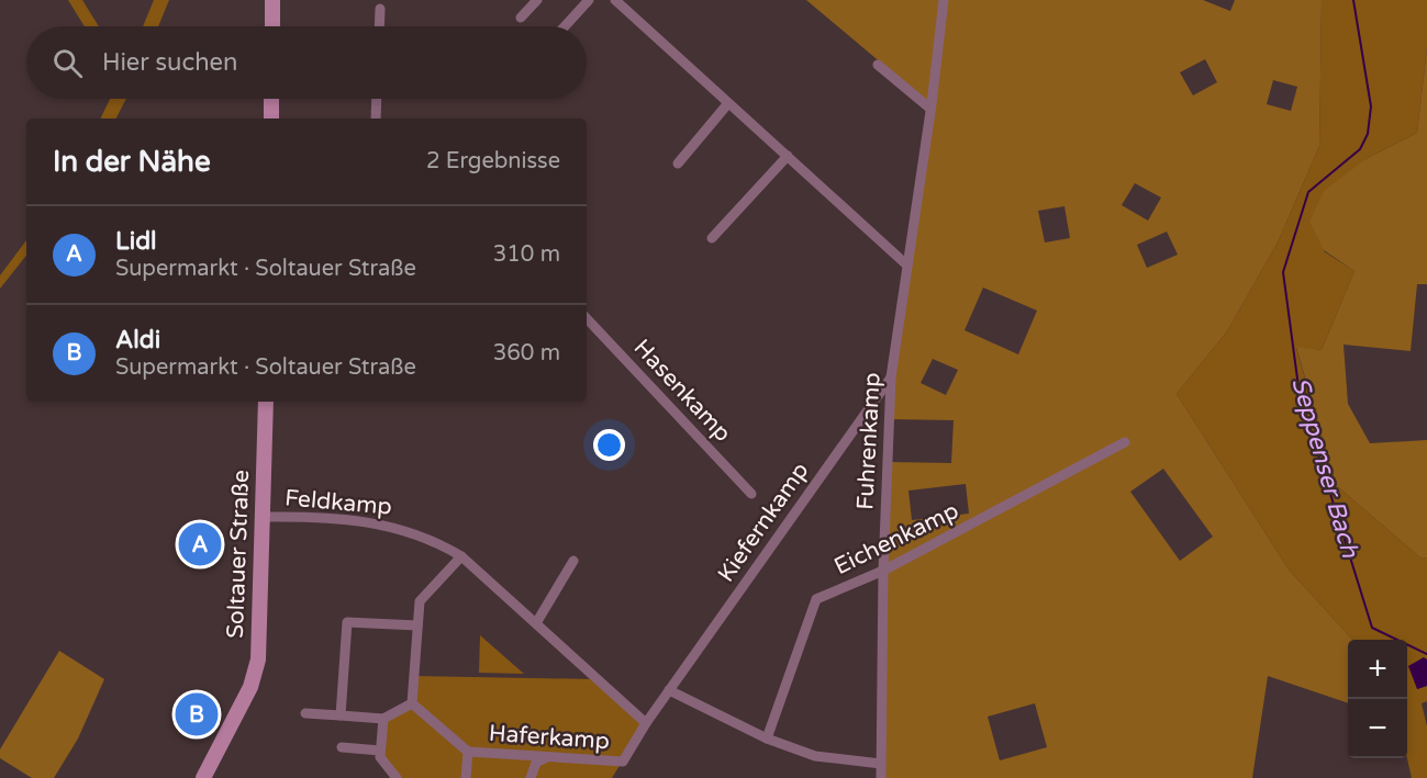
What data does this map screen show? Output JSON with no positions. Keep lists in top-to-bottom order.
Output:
{
  "streets": {
    "main road": ["Soltauer Straße"],
    "street": [
      "Hasenkamp",
      "Fuhrenkamp",
      "Feldkamp",
      "Kiefernkamp",
      "Eichenkamp",
      "Haferkamp"
    ]
  },
  "crossings": [
    ["Fuhrenkamp", "Kiefernkamp"],
    ["Fuhrenkamp", "Eichenkamp"],
    ["Feldkamp", "Soltauer Straße"],
    ["Feldkamp", "Haferkamp"]
  ],
  "water": ["Seppenser Bach"],
  "page": {
    "search": "Hier suchen",
    "heading": ["In der Nähe", "2 Ergebnisse"],
    "list": [
      {
        "mark": "A",
        "name": "Lidl",
        "note": "Supermarkt · Soltauer Straße",
        "value": "310 m"
      },
      {
        "mark": "B",
        "name": "Aldi",
        "note": "Supermarkt · Soltauer Straße",
        "value": "360 m"
      }
    ],
    "pins": ["A", "B"],
    "map_buttons": ["+", "−"]
  }
}
